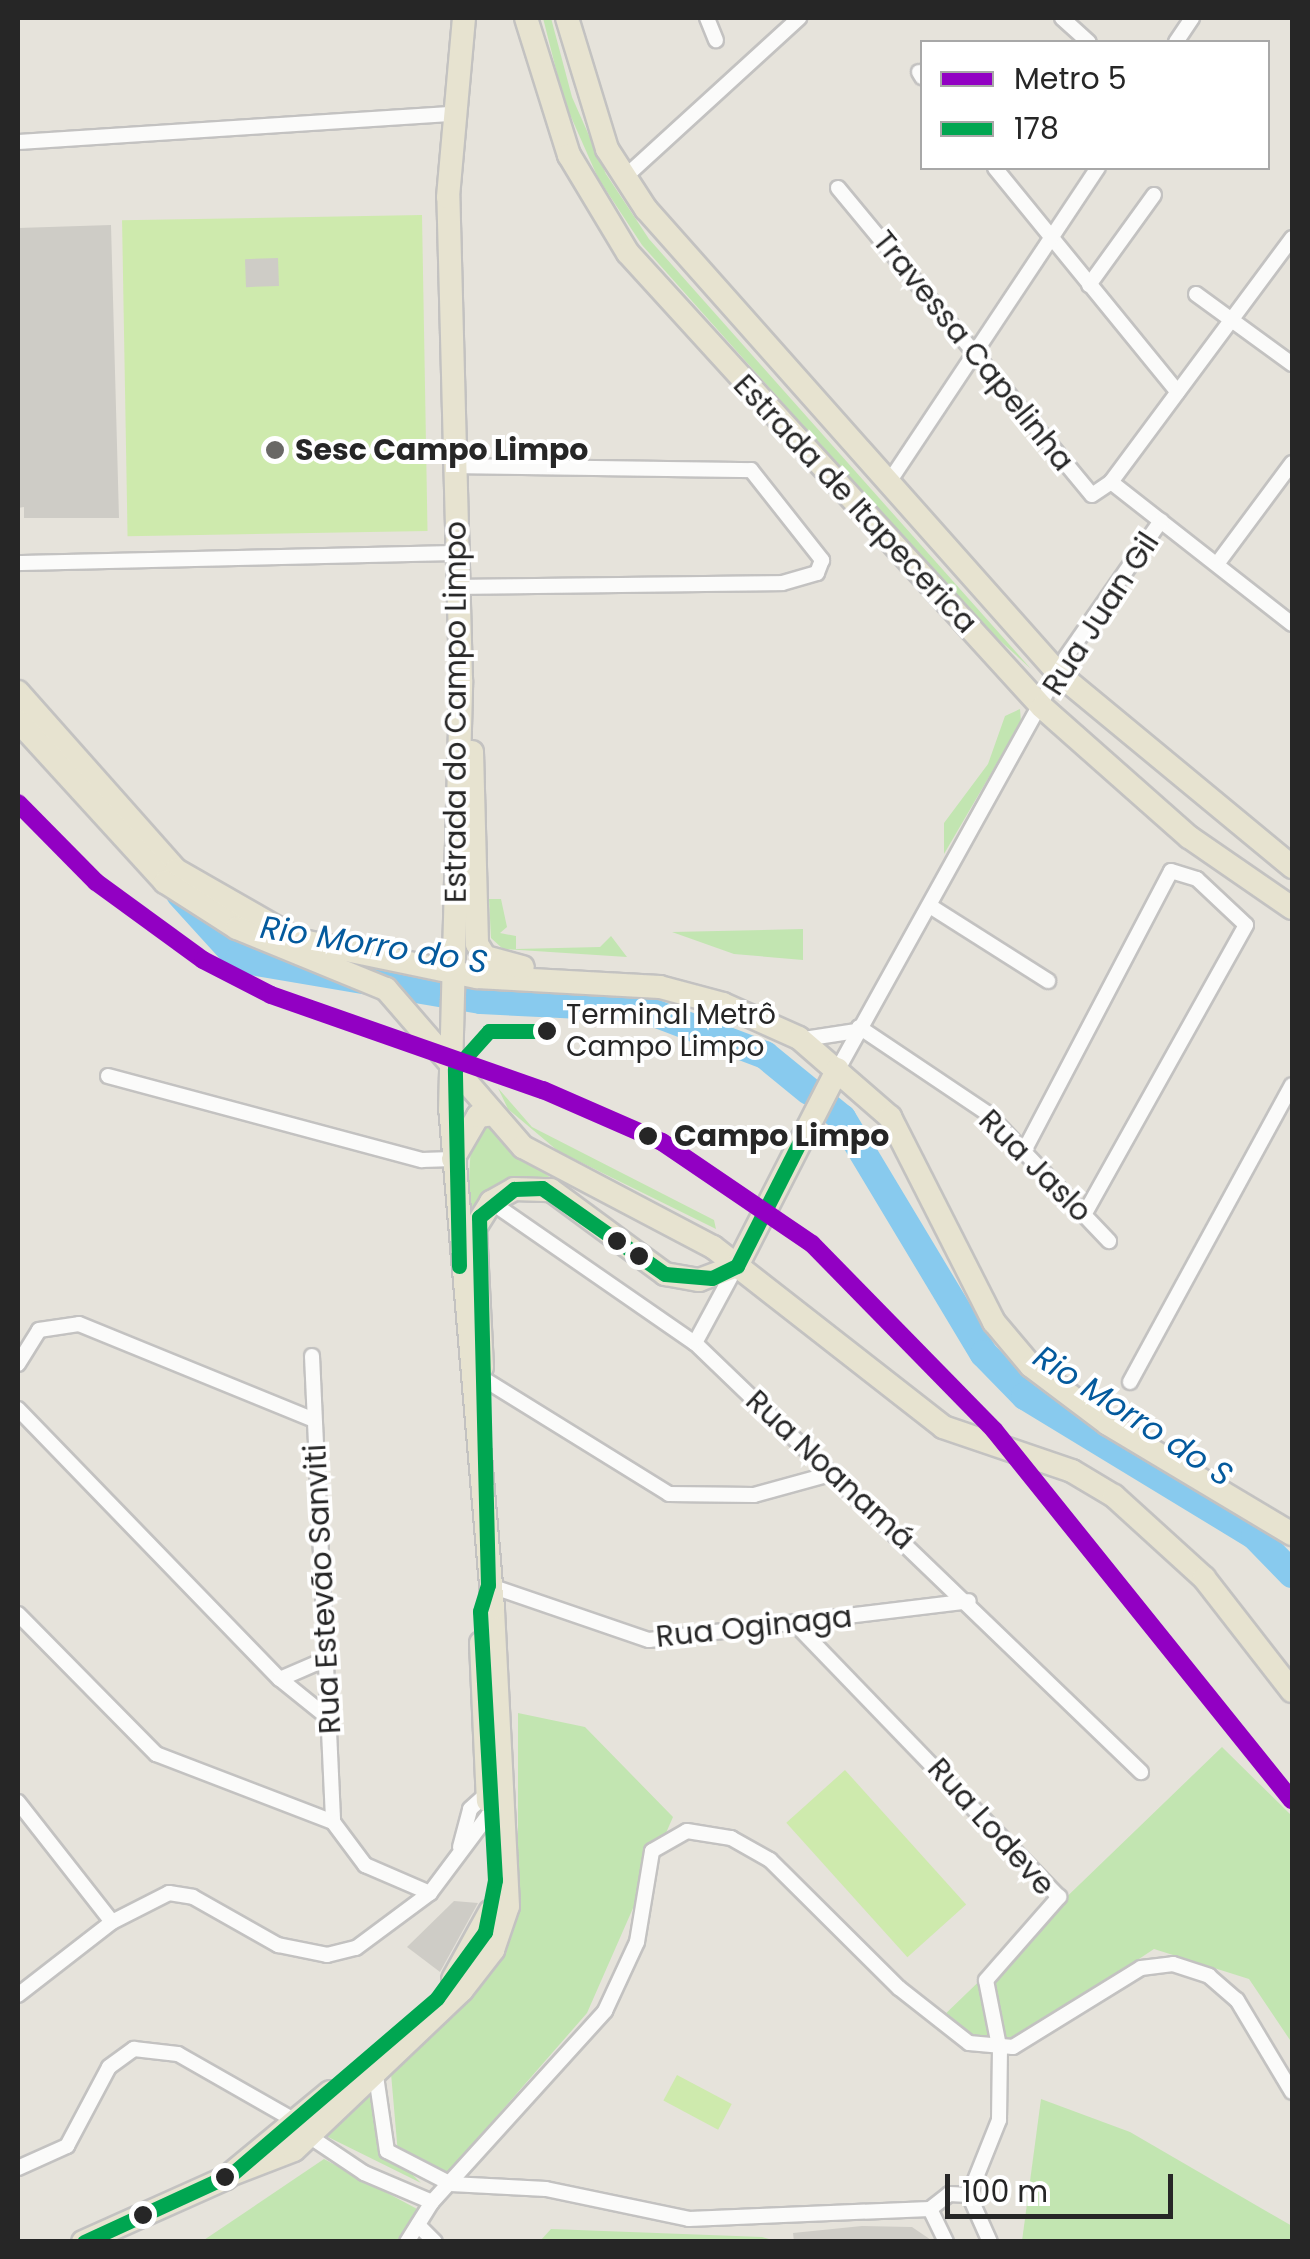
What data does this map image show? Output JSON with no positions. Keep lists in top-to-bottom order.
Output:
{
  "streets": {
    "main road": ["Estrada de Itapecerica", "Estrada do Campo Limpo"],
    "street": [
      "Travessa Capelinha",
      "Rua Juan Gil",
      "Rua Jaslo",
      "Rua Noanamá",
      "Rua Estevão Sanviti",
      "Rua Oginaga",
      "Rua Lodeve"
    ]
  },
  "crossings": [
    ["Estrada de Itapecerica", "Rua Juan Gil"],
    ["Rua Juan Gil", "Rua Jaslo"],
    ["Estrada do Campo Limpo", "Rua Oginaga"],
    ["Rua Noanamá", "Rua Oginaga"],
    ["Rua Oginaga", "Rua Lodeve"]
  ],
  "water": ["Rio Morro do S"],
  "places": ["Sesc Campo Limpo", "Terminal Metrô Campo Limpo", "Campo Limpo"],
  "lines": ["metro line 5", "transit line 178"],
  "legend": ["Metro 5", "178"],
  "scale_bar": "100 m"
}
